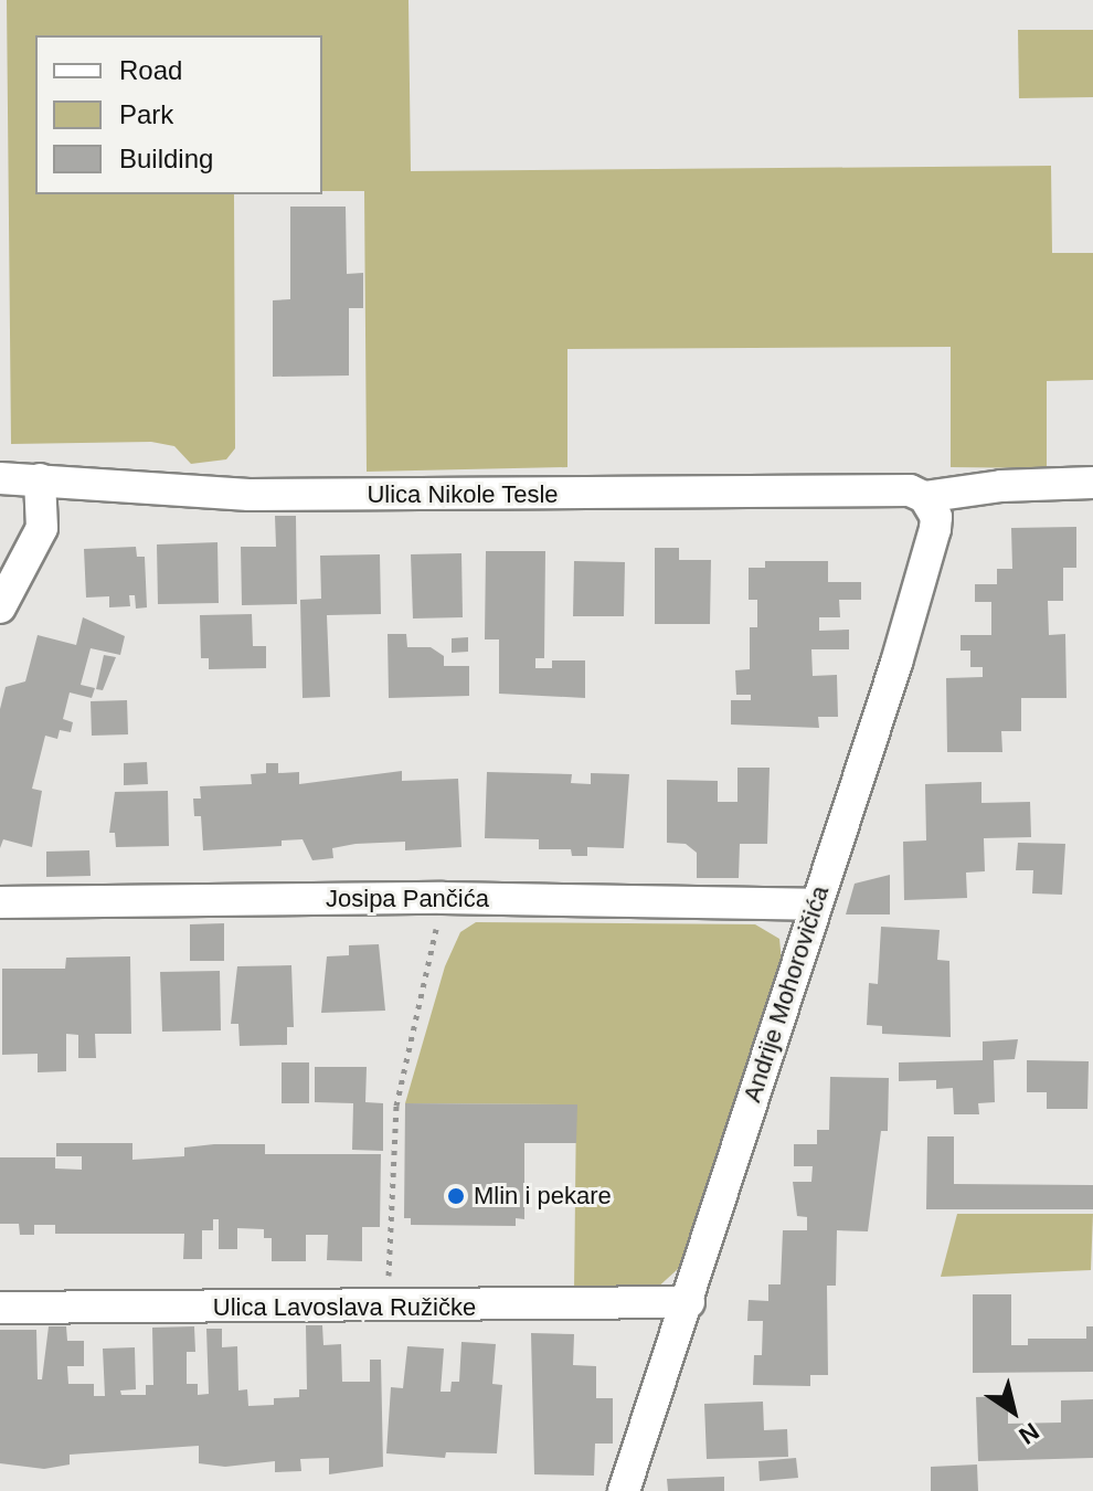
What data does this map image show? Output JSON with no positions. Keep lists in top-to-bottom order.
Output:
{
  "streets": {
    "street": [
      "Ulica Nikole Tesle",
      "Josipa Pančića",
      "Andrije Mohorovičića",
      "Ulica Lavoslava Ružičke"
    ]
  },
  "crossings": [
    ["Ulica Nikole Tesle", "Andrije Mohorovičića"],
    ["Josipa Pančića", "Andrije Mohorovičića"],
    ["Andrije Mohorovičića", "Ulica Lavoslava Ružičke"]
  ],
  "places": ["Mlin i pekare"],
  "legend": ["Road", "Park", "Building"],
  "north": "bottom right"
}
